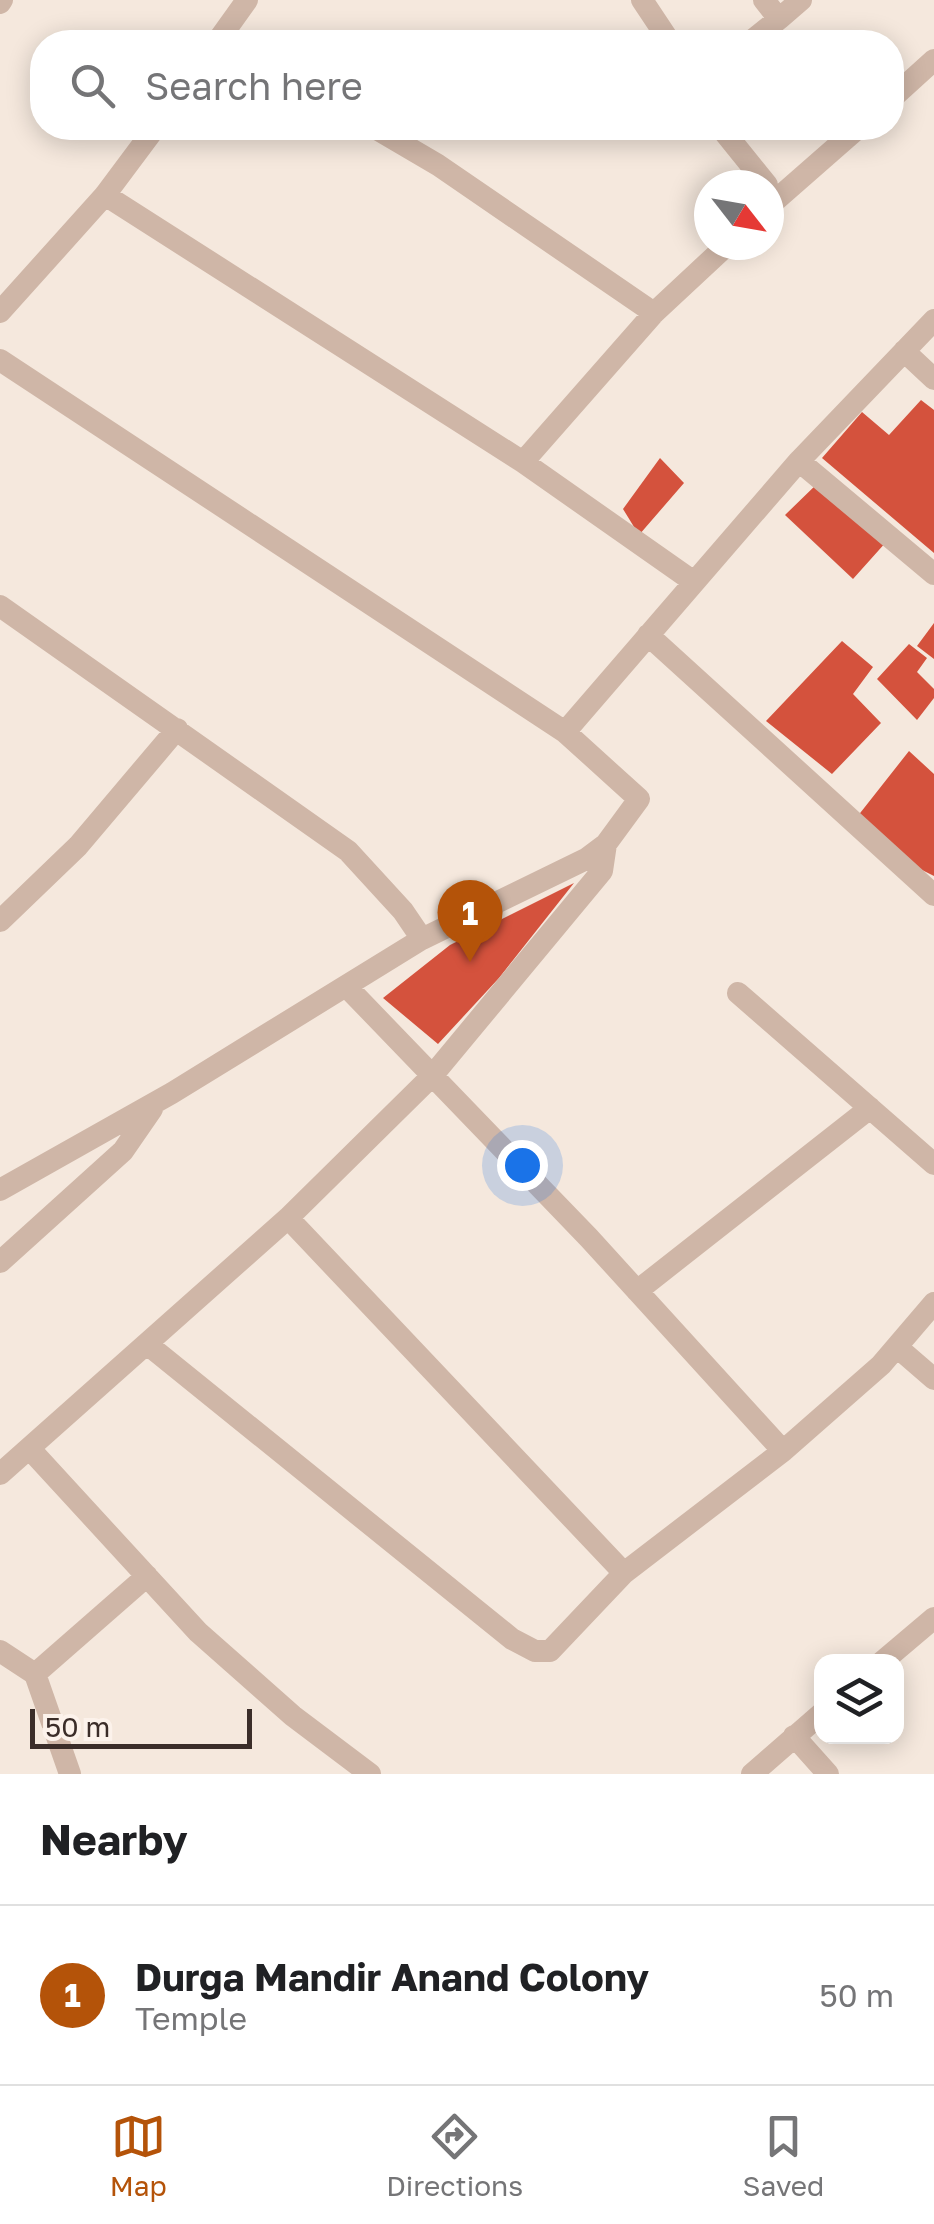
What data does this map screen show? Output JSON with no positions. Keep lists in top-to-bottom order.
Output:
{
  "scale_bar": "50 m",
  "north": "bottom right",
  "page": {
    "search": "Search here",
    "pins": "1",
    "scale": "50 m",
    "heading": "Nearby",
    "list": [
      {
        "mark": "1",
        "name": "Durga Mandir Anand Colony",
        "note": "Temple",
        "value": "50 m"
      }
    ],
    "nav": ["Map", "Directions", "Saved"]
  }
}
